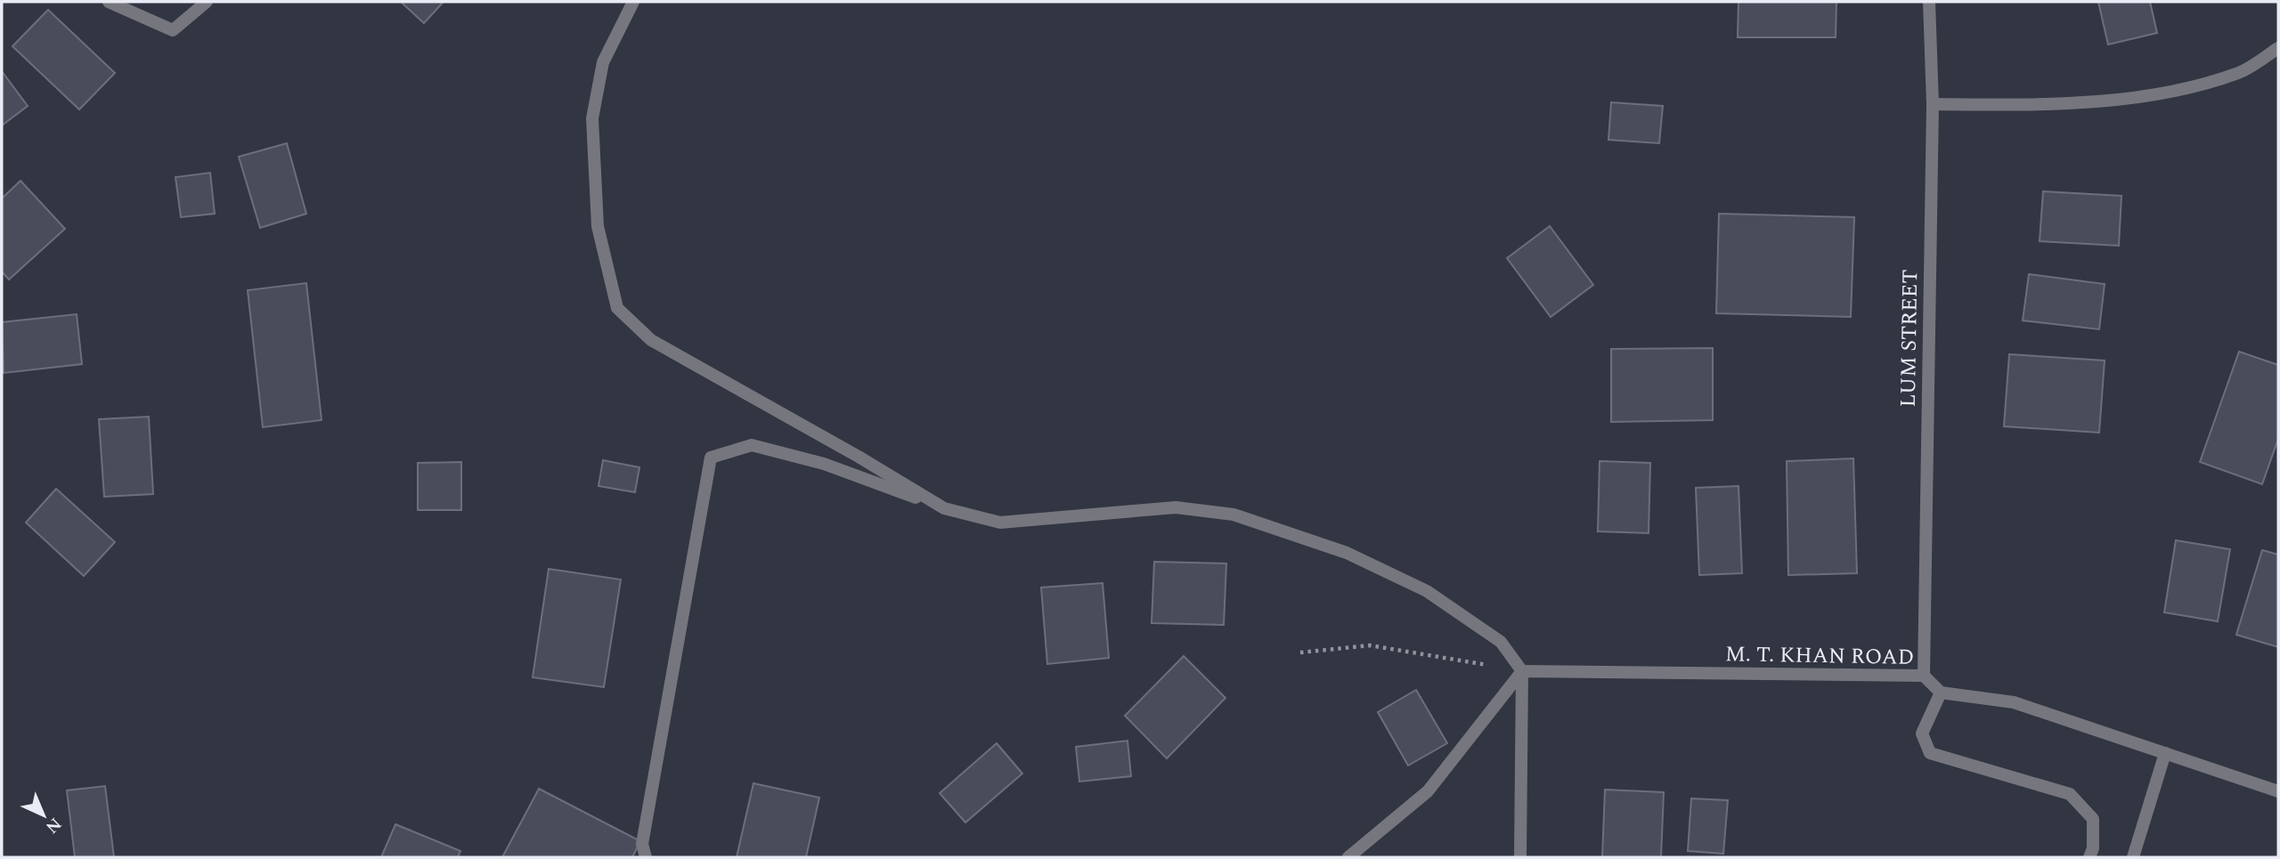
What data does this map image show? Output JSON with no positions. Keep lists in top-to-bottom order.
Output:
{
  "streets": {
    "street": ["LUM STREET", "M. T. KHAN ROAD"]
  },
  "crossings": [
    ["LUM STREET", "M. T. KHAN ROAD"]
  ],
  "north": "bottom right"
}
